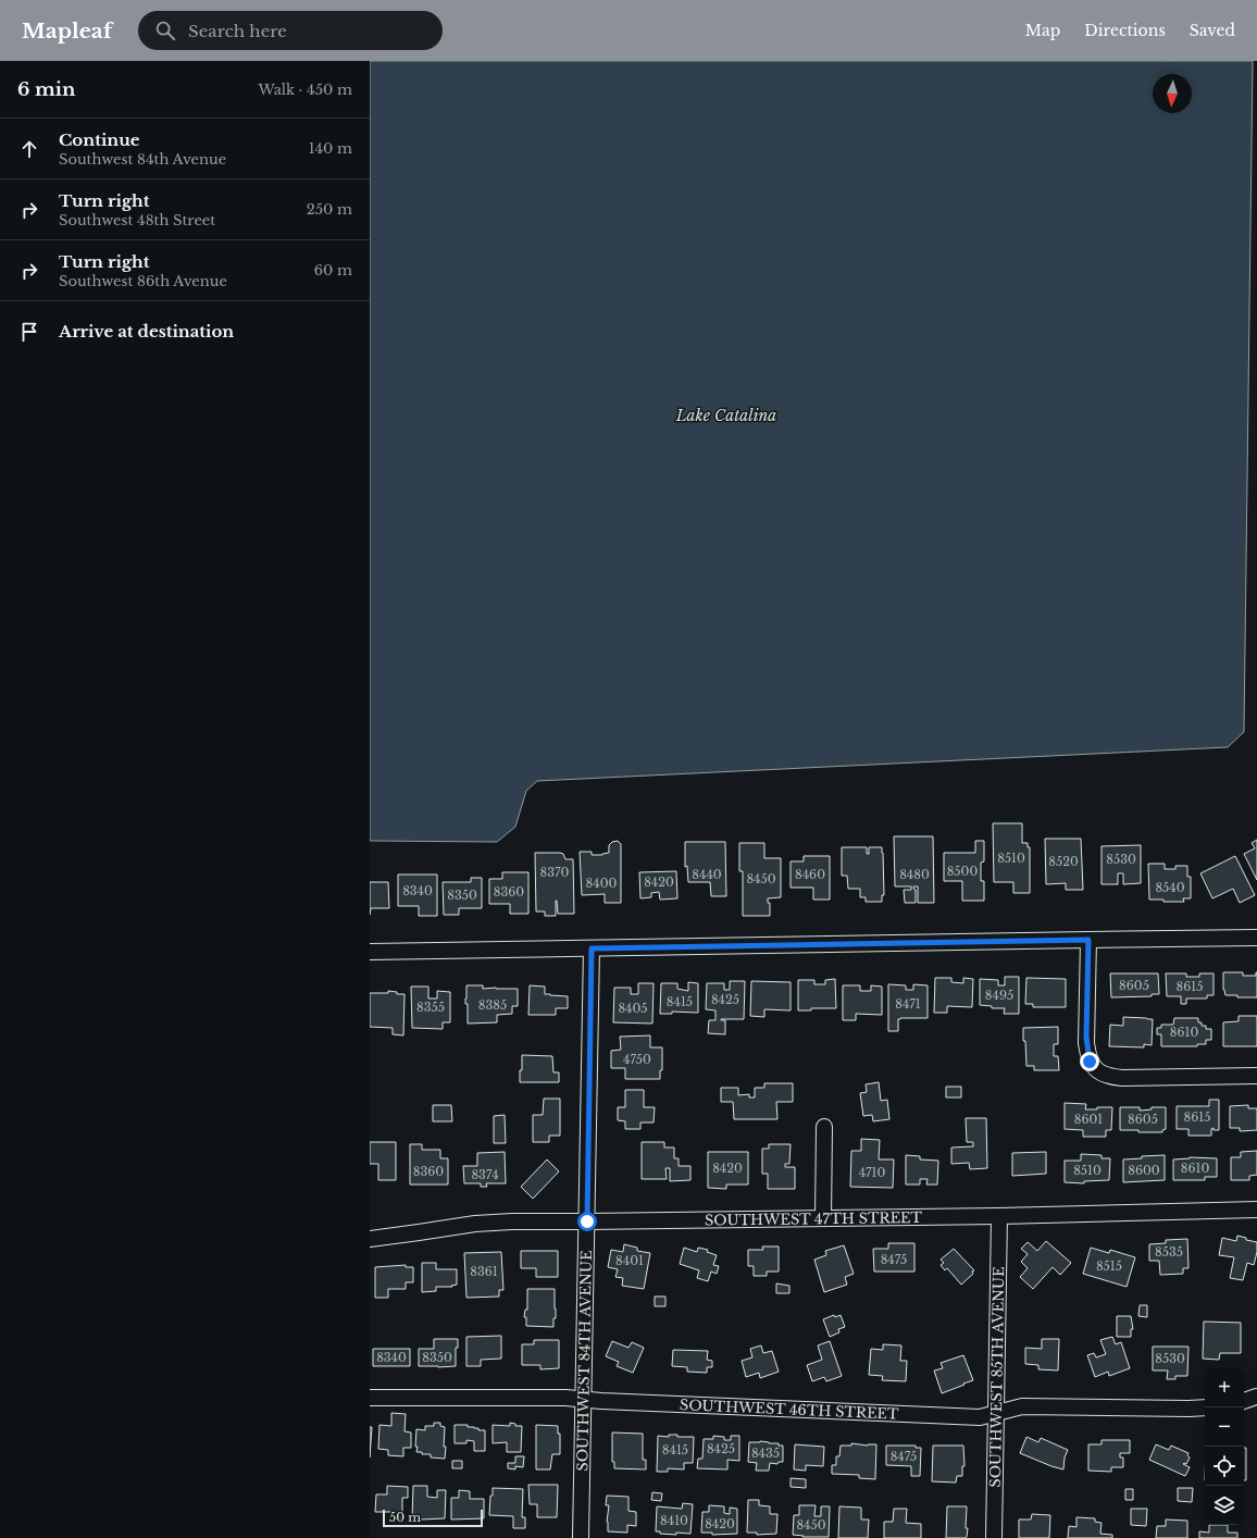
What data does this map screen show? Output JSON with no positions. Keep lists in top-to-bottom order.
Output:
{
  "streets": {
    "street": [
      "SOUTHWEST 47TH STREET",
      "SOUTHWEST 84TH AVENUE",
      "SOUTHWEST 85TH AVENUE",
      "SOUTHWEST 46TH STREET"
    ]
  },
  "crossings": [
    ["SOUTHWEST 47TH STREET", "SOUTHWEST 84TH AVENUE"],
    ["SOUTHWEST 47TH STREET", "SOUTHWEST 85TH AVENUE"],
    ["SOUTHWEST 84TH AVENUE", "SOUTHWEST 46TH STREET"],
    ["SOUTHWEST 85TH AVENUE", "SOUTHWEST 46TH STREET"]
  ],
  "water": ["Lake Catalina"],
  "house_numbers": [
    "8510",
    "8530",
    "8520",
    "8500",
    "8370",
    "8440",
    "8460",
    "8480",
    "8450",
    "8420",
    "8400",
    "8540",
    "8340",
    "8360",
    "8350",
    "8605",
    "8615",
    "8495",
    "8425",
    "8415",
    "8471",
    "8385",
    "8355",
    "8405",
    "8610",
    "4750",
    "8615",
    "8601",
    "8605",
    "8420",
    "8610",
    "8510",
    "8600",
    "8360",
    "4710",
    "8374",
    "8535",
    "8475",
    "8401",
    "8515",
    "8361",
    "8340",
    "8350",
    "8530",
    "8425",
    "8415",
    "8435",
    "8475",
    "8410",
    "8420",
    "8450"
  ],
  "scale_bar": "50 m",
  "north": "bottom",
  "page": {
    "header": "Mapleaf",
    "search": "Search here",
    "nav": ["Map", "Directions", "Saved"],
    "heading": ["6 min", "Walk · 450 m"],
    "list": [
      ["Continue", "Southwest 84th Avenue", "140 m"],
      ["Turn right", "Southwest 48th Street", "250 m"],
      ["Turn right", "Southwest 86th Avenue", "60 m"],
      "Arrive at destination"
    ],
    "map_buttons": ["+", "−"],
    "scale": "50 m"
  }
}
